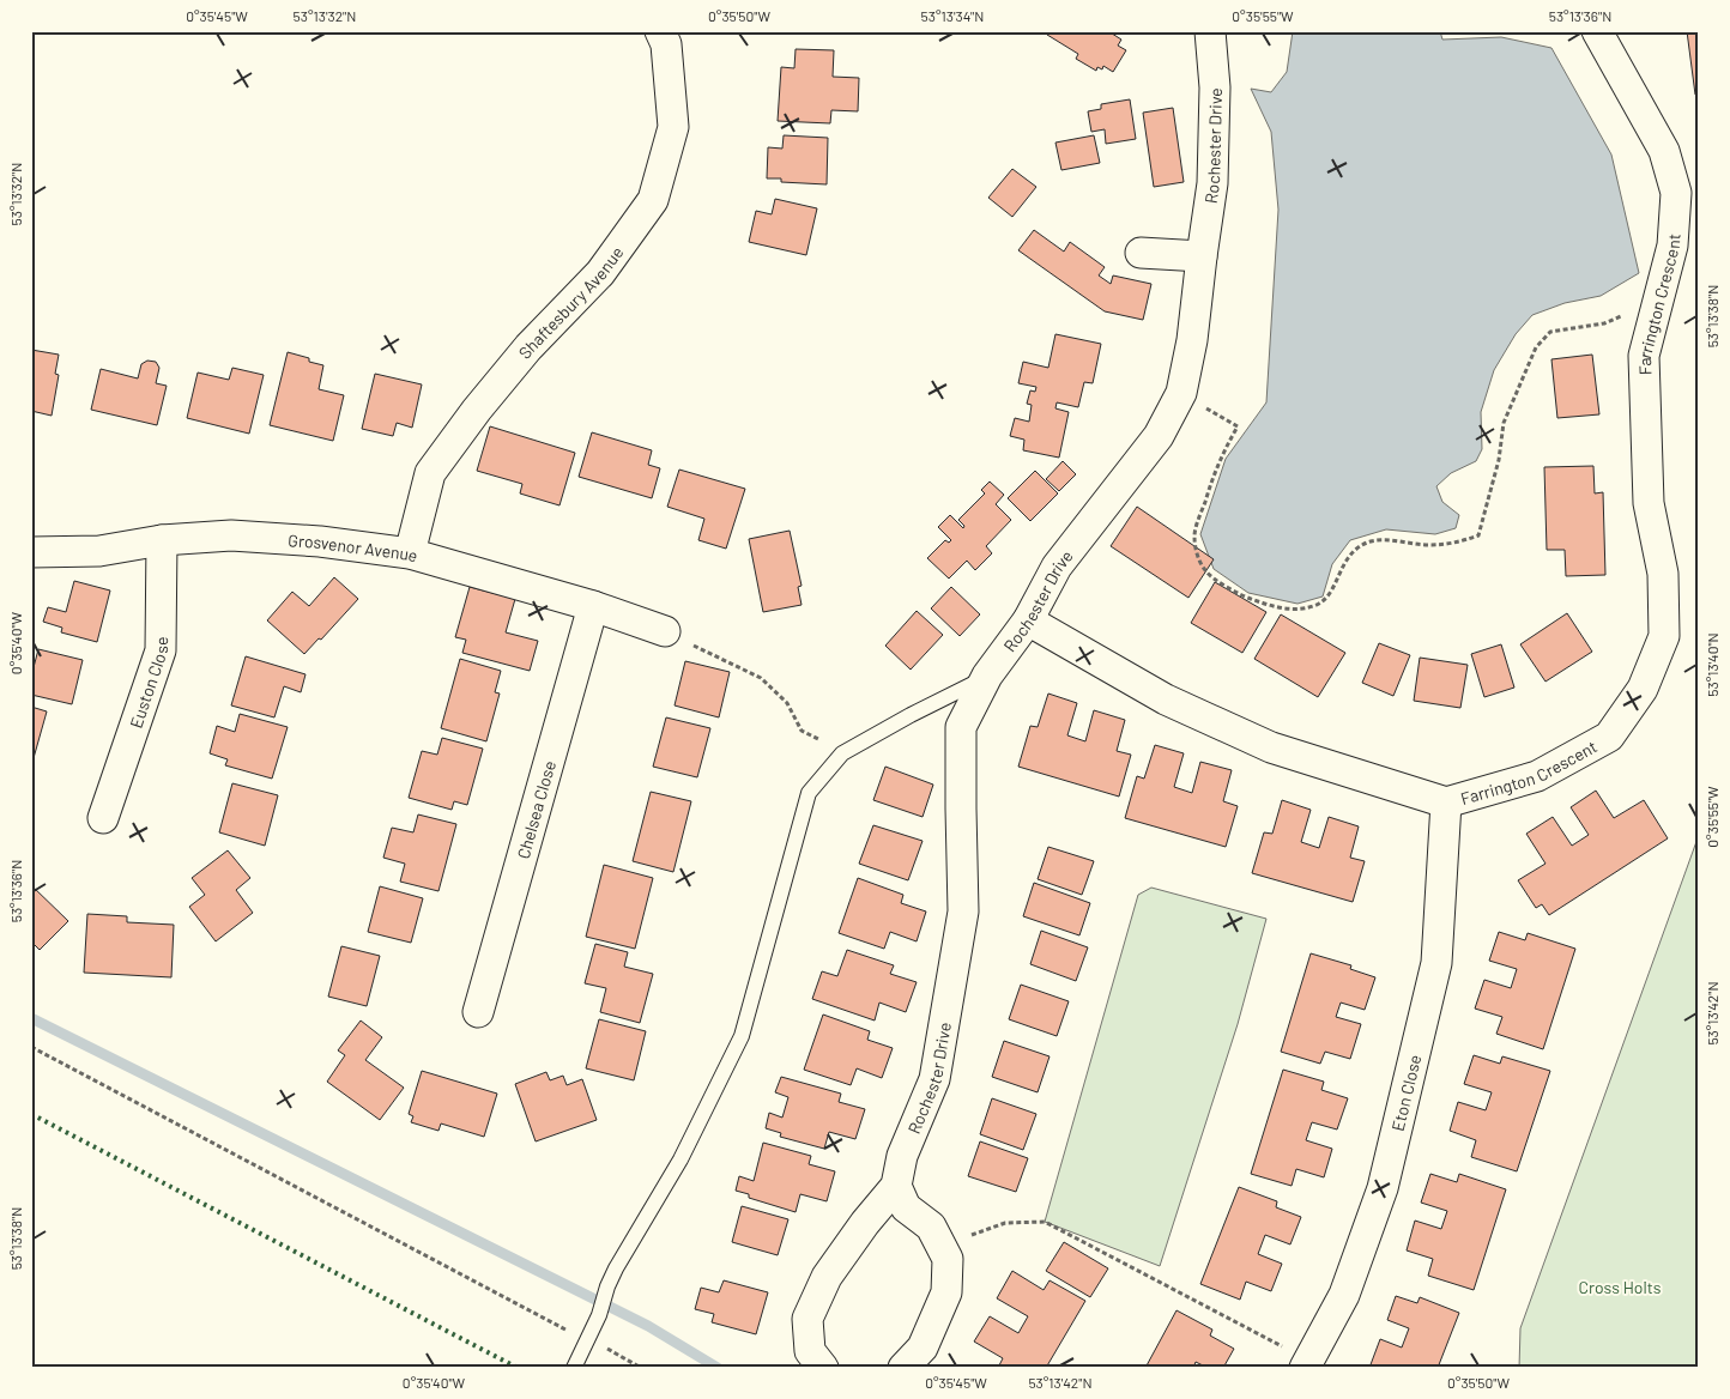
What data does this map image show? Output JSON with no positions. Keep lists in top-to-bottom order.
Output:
{
  "streets": {
    "street": [
      "Rochester Drive",
      "Shaftesbury Avenue",
      "Farrington Crescent",
      "Grosvenor Avenue",
      "Euston Close",
      "Chelsea Close",
      "Eton Close"
    ]
  },
  "crossings": [
    ["Rochester Drive", "Farrington Crescent"],
    ["Shaftesbury Avenue", "Grosvenor Avenue"],
    ["Farrington Crescent", "Eton Close"],
    ["Grosvenor Avenue", "Euston Close"],
    ["Grosvenor Avenue", "Chelsea Close"]
  ],
  "parks": ["Cross Holts"],
  "coordinates": [
    "0°35'45\"W",
    "53°13'32\"N",
    "0°35'50\"W",
    "53°13'34\"N",
    "0°35'55\"W",
    "53°13'36\"N",
    "53°13'38\"N",
    "0°35'40\"W",
    "53°13'40\"N",
    "53°13'42\"N"
  ]
}
